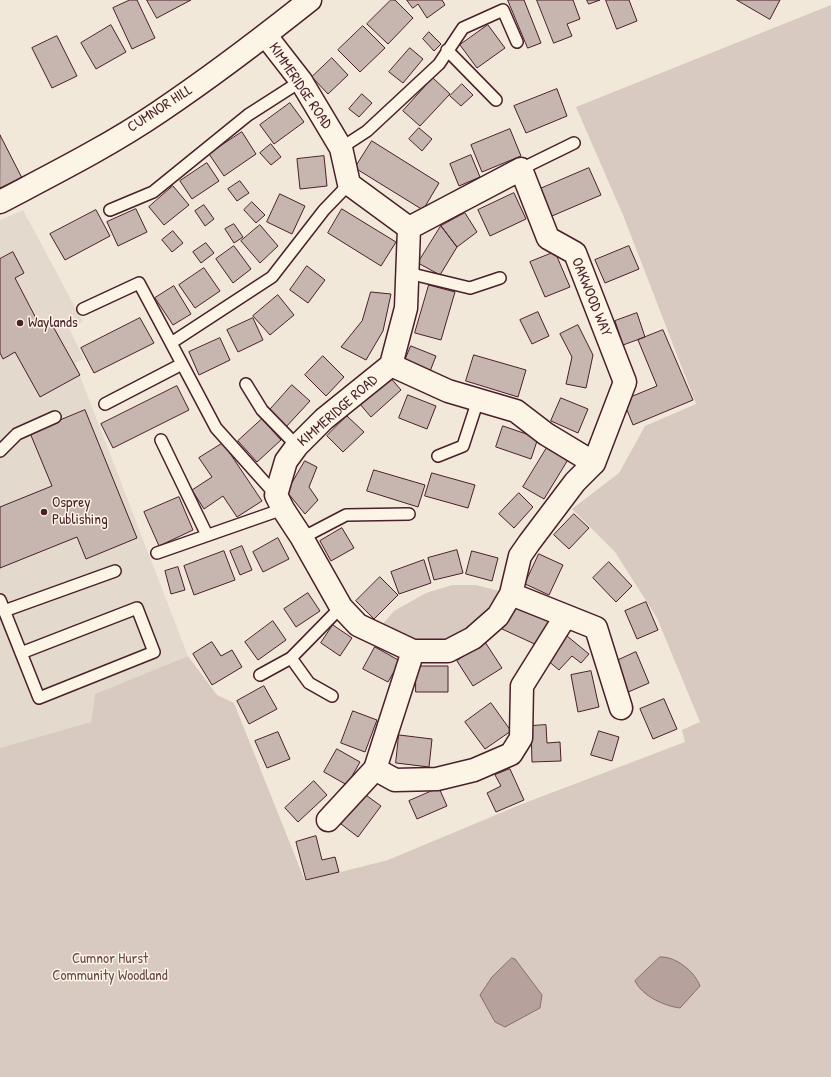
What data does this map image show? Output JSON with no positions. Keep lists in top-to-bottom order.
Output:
{
  "streets": {
    "street": ["KIMMERIDGE ROAD", "CUMNOR HILL", "OAKWOOD WAY"]
  },
  "crossings": [
    ["KIMMERIDGE ROAD", "CUMNOR HILL"]
  ],
  "parks": ["Cumnor Hurst Community Woodland"],
  "places": ["Waylands", "Osprey Publishing"]
}
